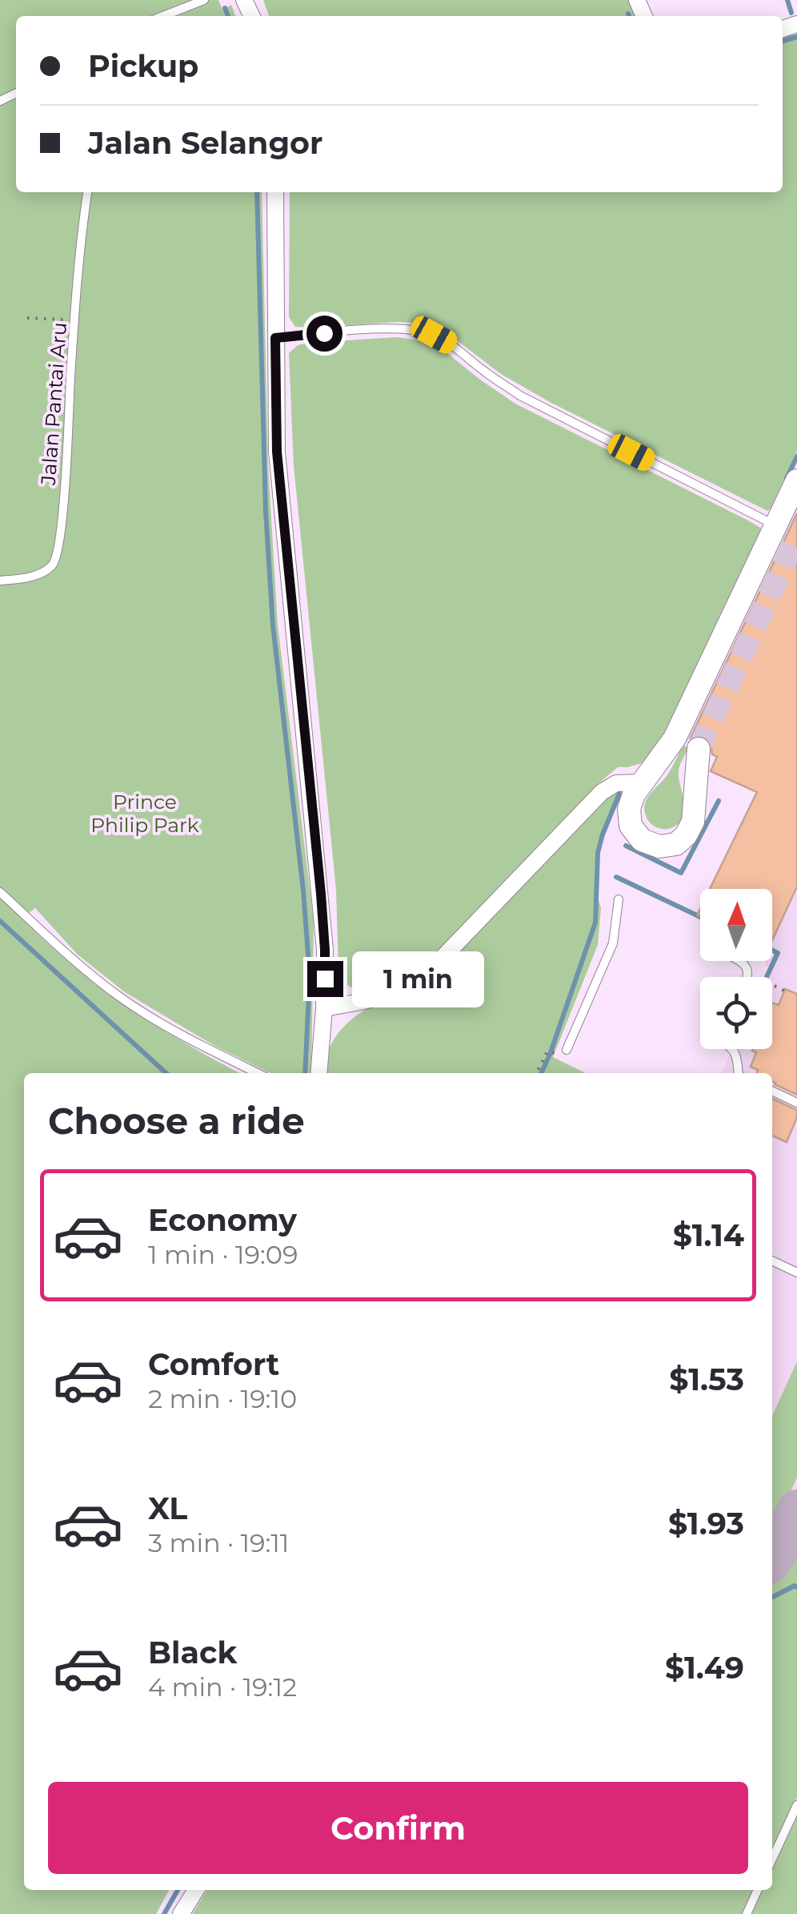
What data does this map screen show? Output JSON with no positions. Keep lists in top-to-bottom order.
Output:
{
  "streets": {
    "lane": ["Jalan Pantai Aru"]
  },
  "parks": ["Prince Philip Park"],
  "north": "top",
  "page": {
    "banner": ["Pickup", "Jalan Selangor"],
    "bubble": "1 min",
    "heading": "Choose a ride",
    "list": [
      {
        "name": "Economy",
        "note": "1 min · 19:09",
        "value": "$1.14"
      },
      {
        "name": "Comfort",
        "note": "2 min · 19:10",
        "value": "$1.53"
      },
      {
        "name": "XL",
        "note": "3 min · 19:11",
        "value": "$1.93"
      },
      {
        "name": "Black",
        "note": "4 min · 19:12",
        "value": "$1.49"
      }
    ],
    "buttons": "Confirm"
  }
}
